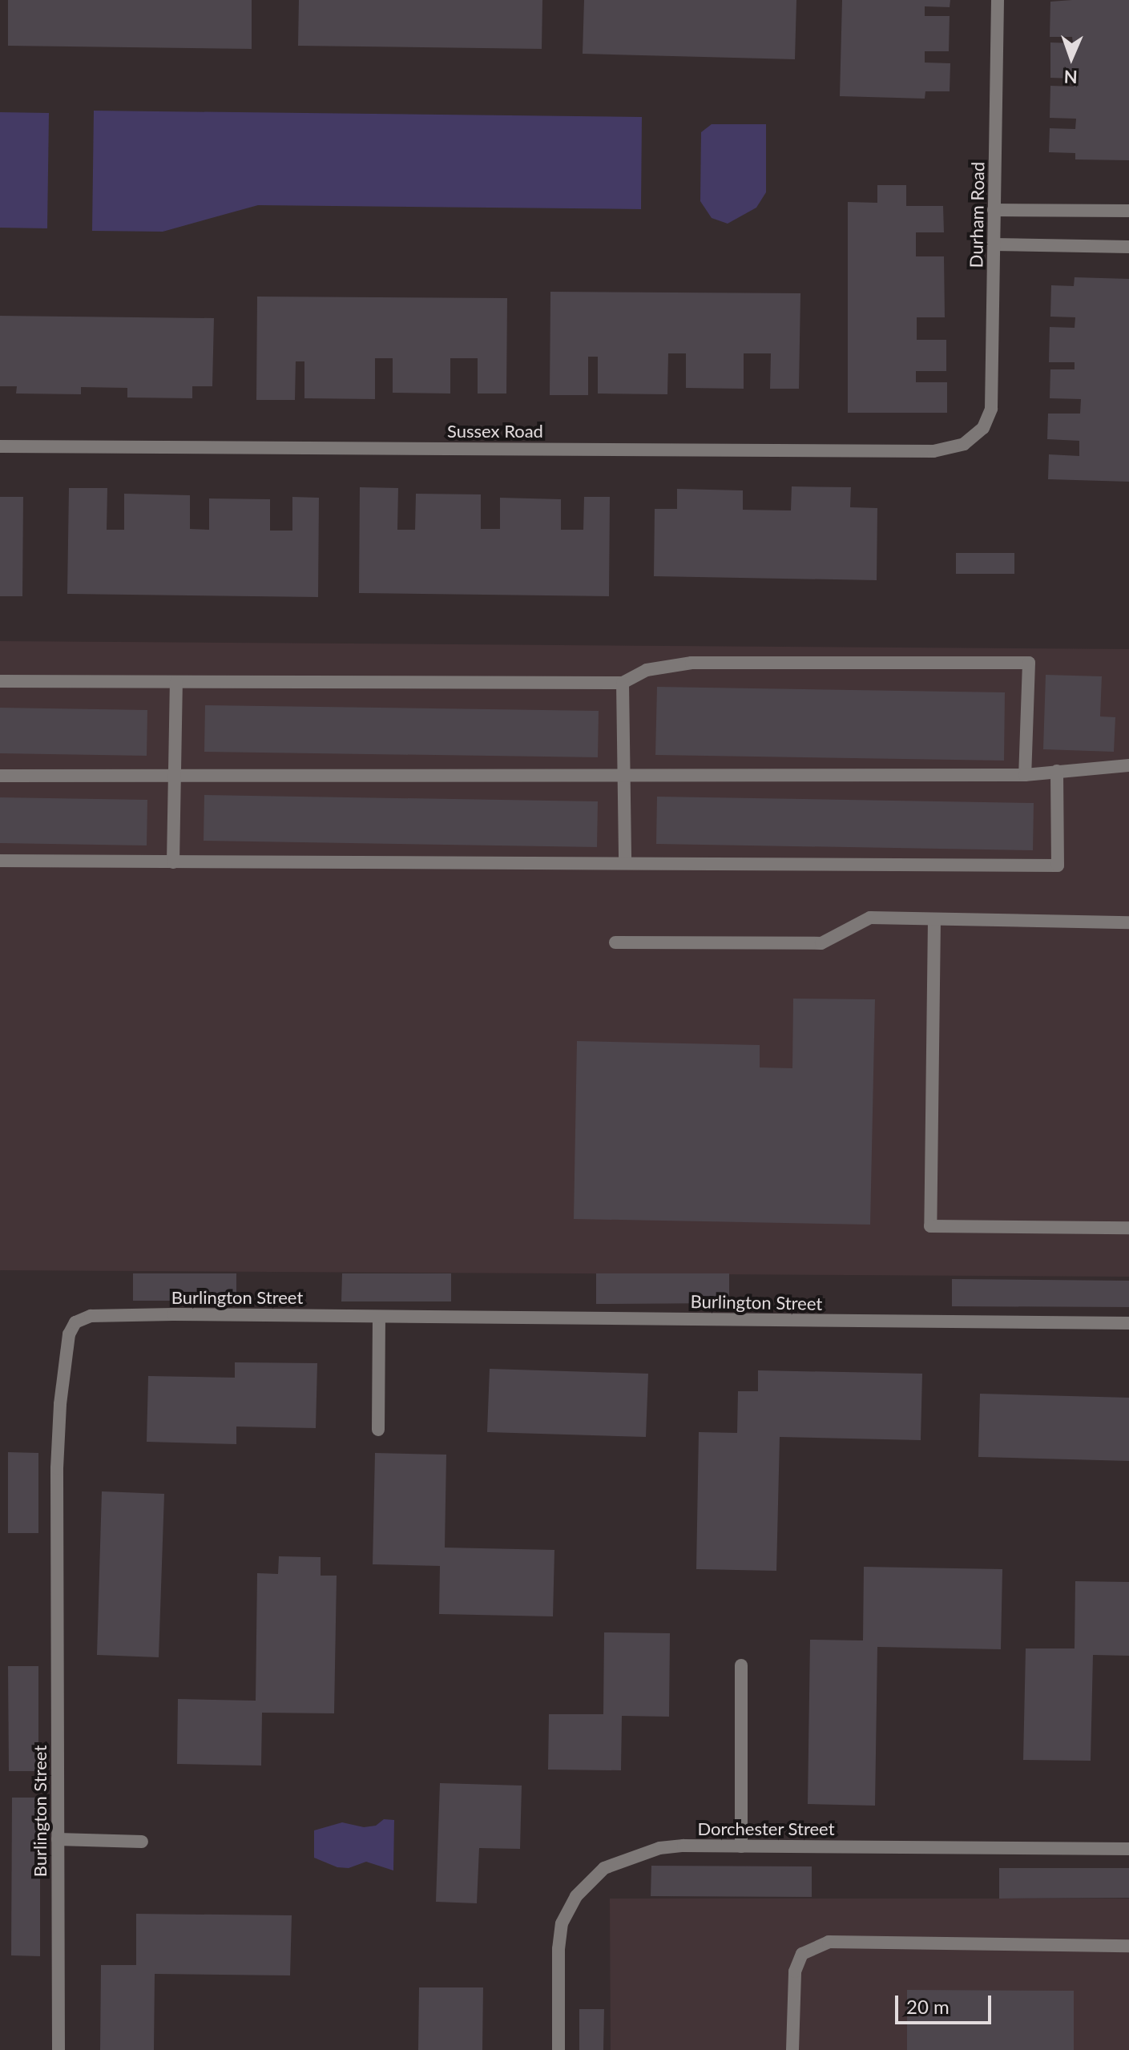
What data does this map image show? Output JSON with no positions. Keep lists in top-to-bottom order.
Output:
{
  "streets": {
    "street": [
      "Durham Road",
      "Sussex Road",
      "Burlington Street",
      "Dorchester Street"
    ]
  },
  "crossings": [
    ["Durham Road", "Sussex Road"]
  ],
  "scale_bar": "20 m",
  "north": "bottom"
}
